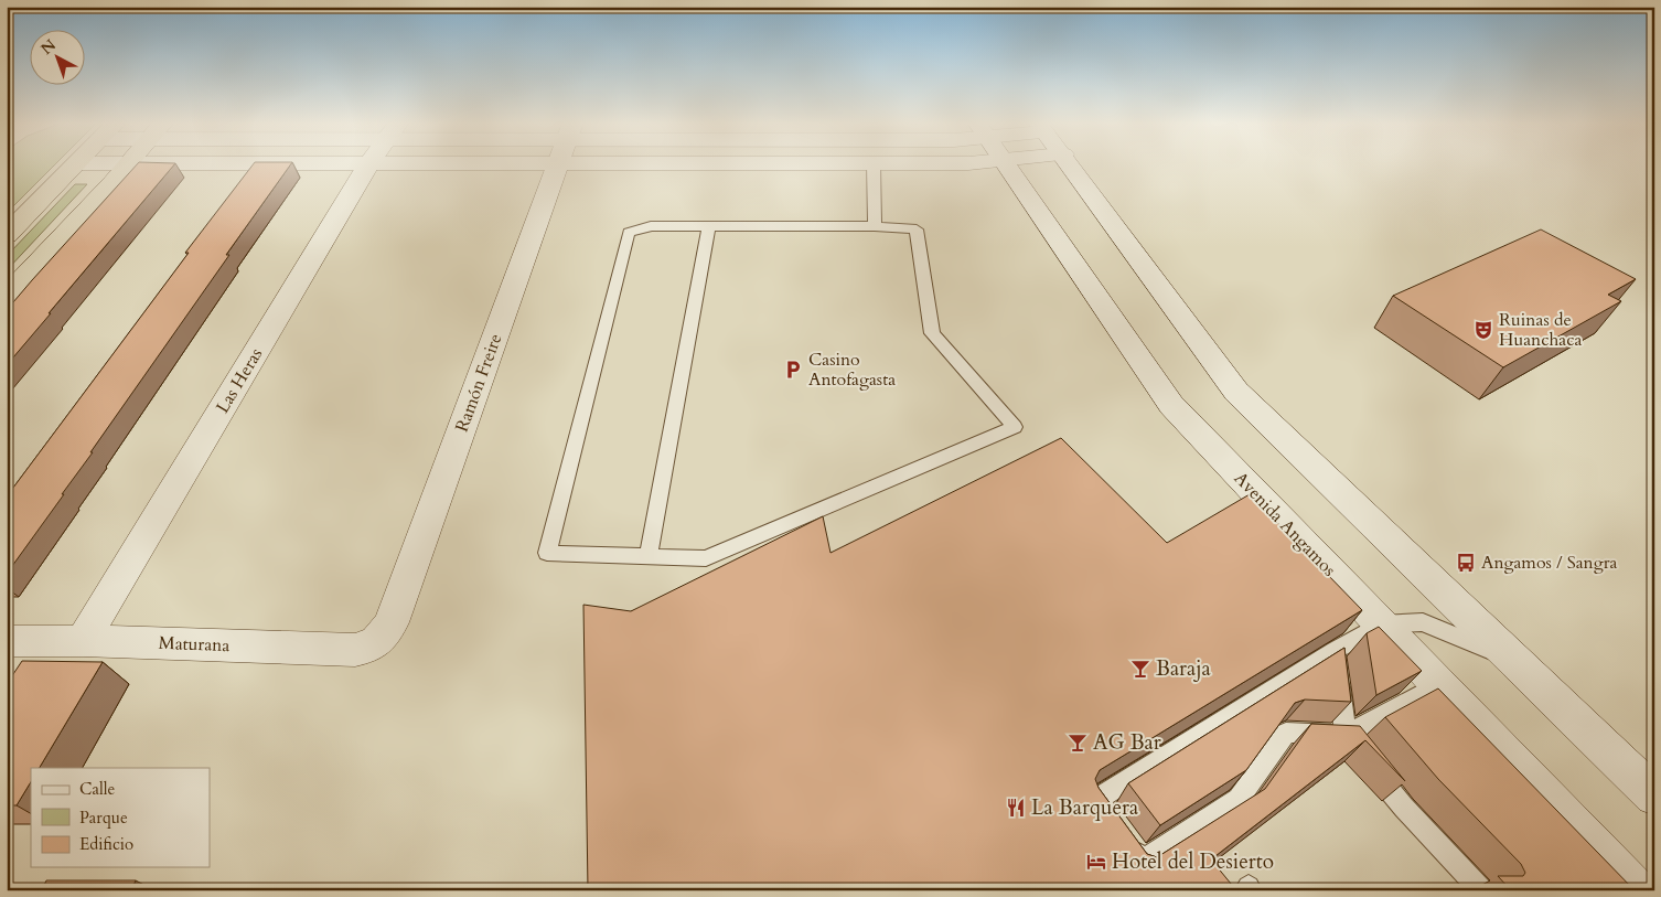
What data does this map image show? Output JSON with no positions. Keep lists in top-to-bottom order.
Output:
{
  "streets": {
    "street": [
      "Las Heras",
      "Ramón Freire",
      "Avenida Angamos",
      "Maturana"
    ]
  },
  "crossings": [
    ["Las Heras", "Maturana"],
    ["Ramón Freire", "Maturana"]
  ],
  "places": {
    "theatre": ["Ruinas de Huanchaca"],
    "parking": ["Casino Antofagasta"],
    "bus stop": ["Angamos / Sangra"],
    "bar": ["Baraja", "AG Bar"],
    "restaurant": ["La Barquera"],
    "hotel": ["Hotel del Desierto"]
  },
  "legend": ["Calle", "Parque", "Edificio"],
  "north": "top left"
}
